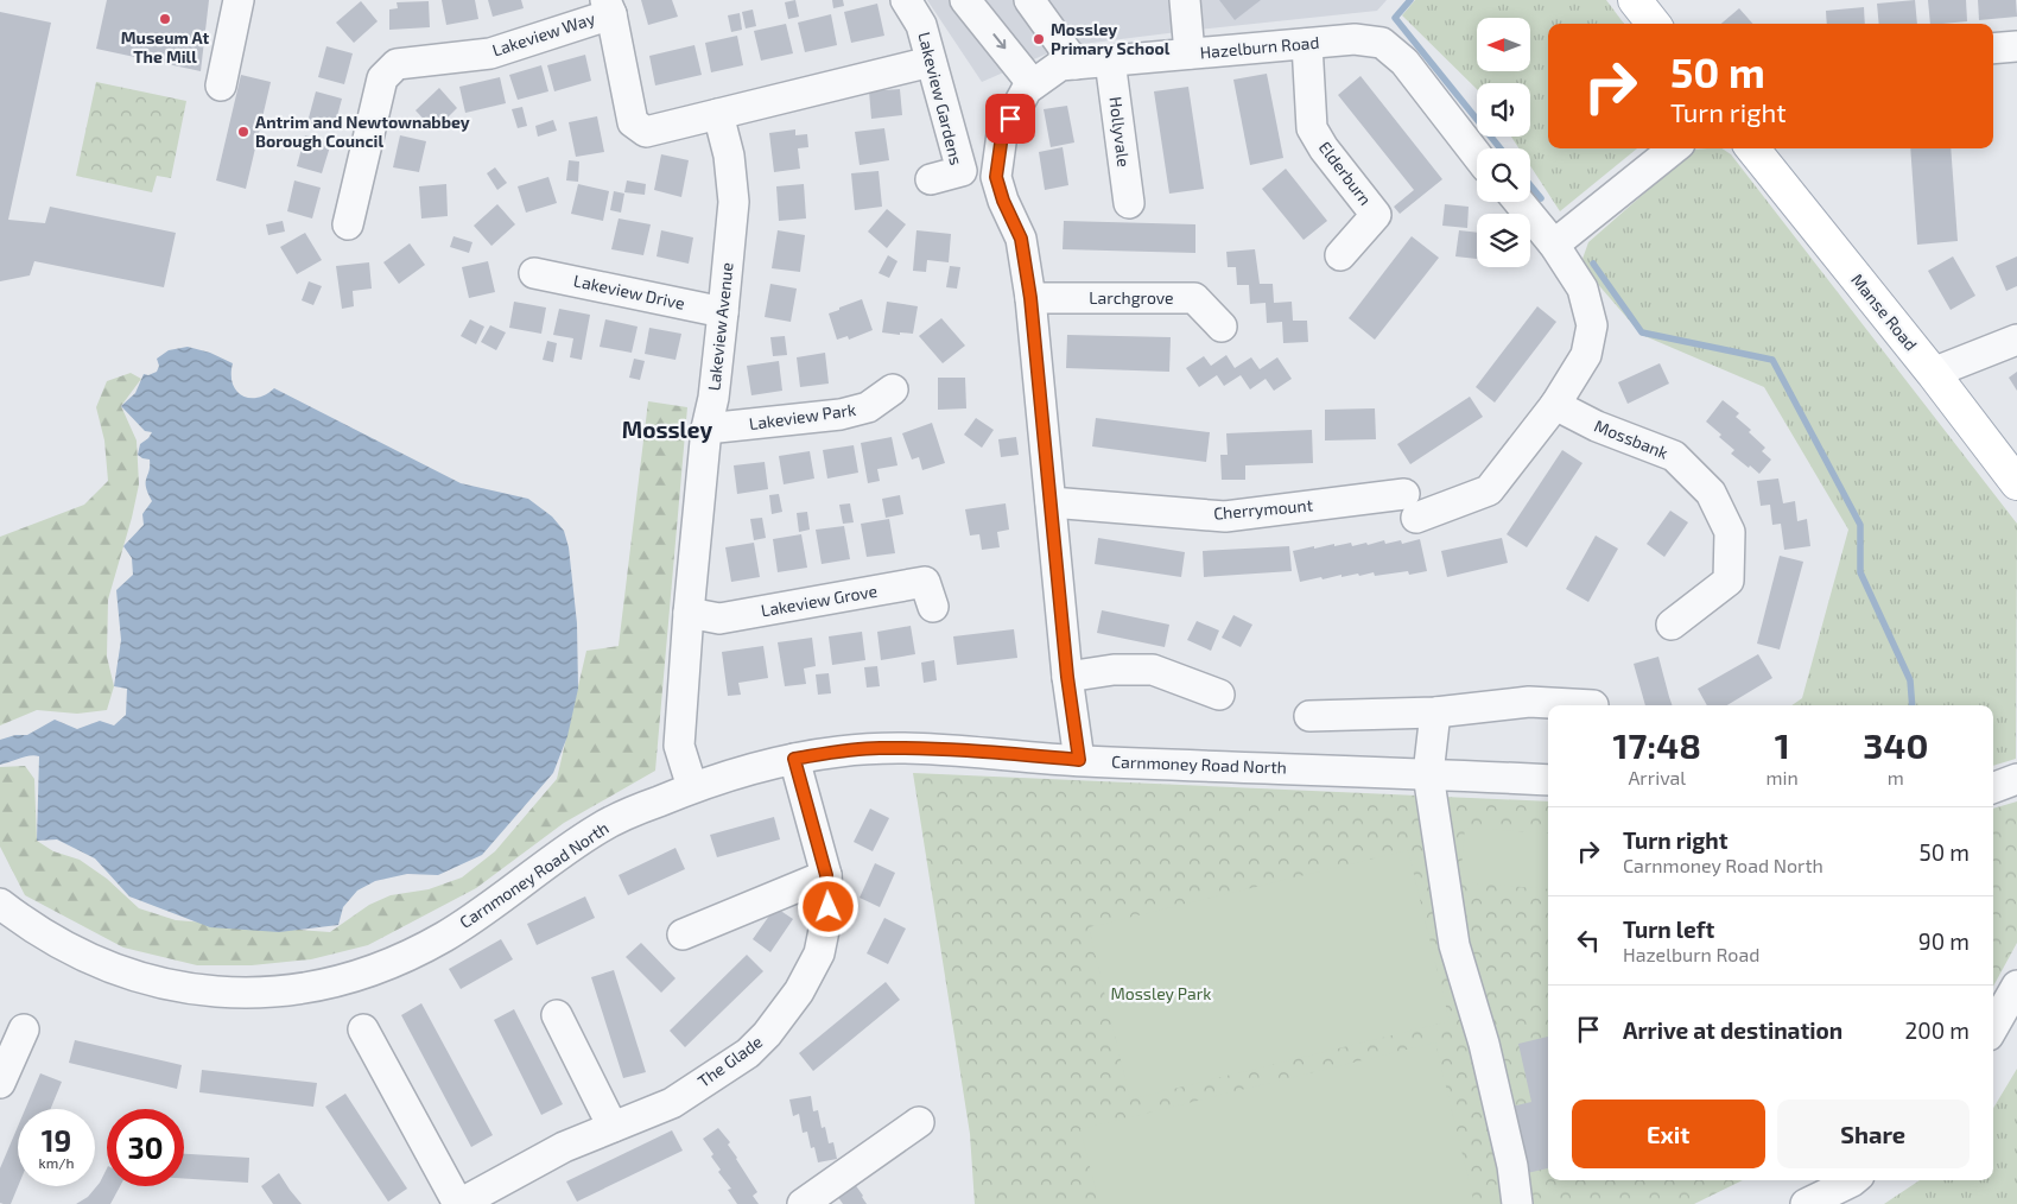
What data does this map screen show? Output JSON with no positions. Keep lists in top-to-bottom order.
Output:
{
  "streets": {
    "main road": ["Manse Road"],
    "street": [
      "Lakeview Way",
      "Hazelburn Road",
      "Lakeview Gardens",
      "Hollyvale",
      "Elderburn",
      "Lakeview Drive",
      "Larchgrove",
      "Lakeview Avenue",
      "Lakeview Park",
      "Mossbank",
      "Cherrymount",
      "Lakeview Grove",
      "Carnmoney Road North",
      "The Glade"
    ]
  },
  "crossings": [
    ["Hazelburn Road", "Hollyvale"],
    ["Hazelburn Road", "Elderburn"],
    ["Hazelburn Road", "Larchgrove"],
    ["Hazelburn Road", "Cherrymount"],
    ["Hazelburn Road", "Carnmoney Road North"],
    ["Lakeview Drive", "Lakeview Avenue"],
    ["Lakeview Avenue", "Lakeview Park"],
    ["Lakeview Avenue", "Lakeview Grove"],
    ["Lakeview Avenue", "Carnmoney Road North"],
    ["Mossbank", "Cherrymount"],
    ["Carnmoney Road North", "The Glade"]
  ],
  "districts": ["Mossley"],
  "parks": ["Mossley Park"],
  "places": ["Museum At The Mill", "Mossley Primary School", "Antrim and Newtownabbey Borough Council"],
  "north": "left",
  "page": {
    "turn": ["50 m", "Turn right"],
    "eta": [
      "17:48",
      "Arrival",
      "1",
      "min",
      "340",
      "m"
    ],
    "list": [
      {
        "name": "Turn right",
        "note": "Carnmoney Road North",
        "value": "50 m"
      },
      {
        "name": "Turn left",
        "note": "Hazelburn Road",
        "value": "90 m"
      },
      {
        "name": "Arrive at destination",
        "value": "200 m"
      }
    ],
    "buttons": ["Exit", "Share"],
    "speed": "19 km/h",
    "limit": "30"
  }
}
